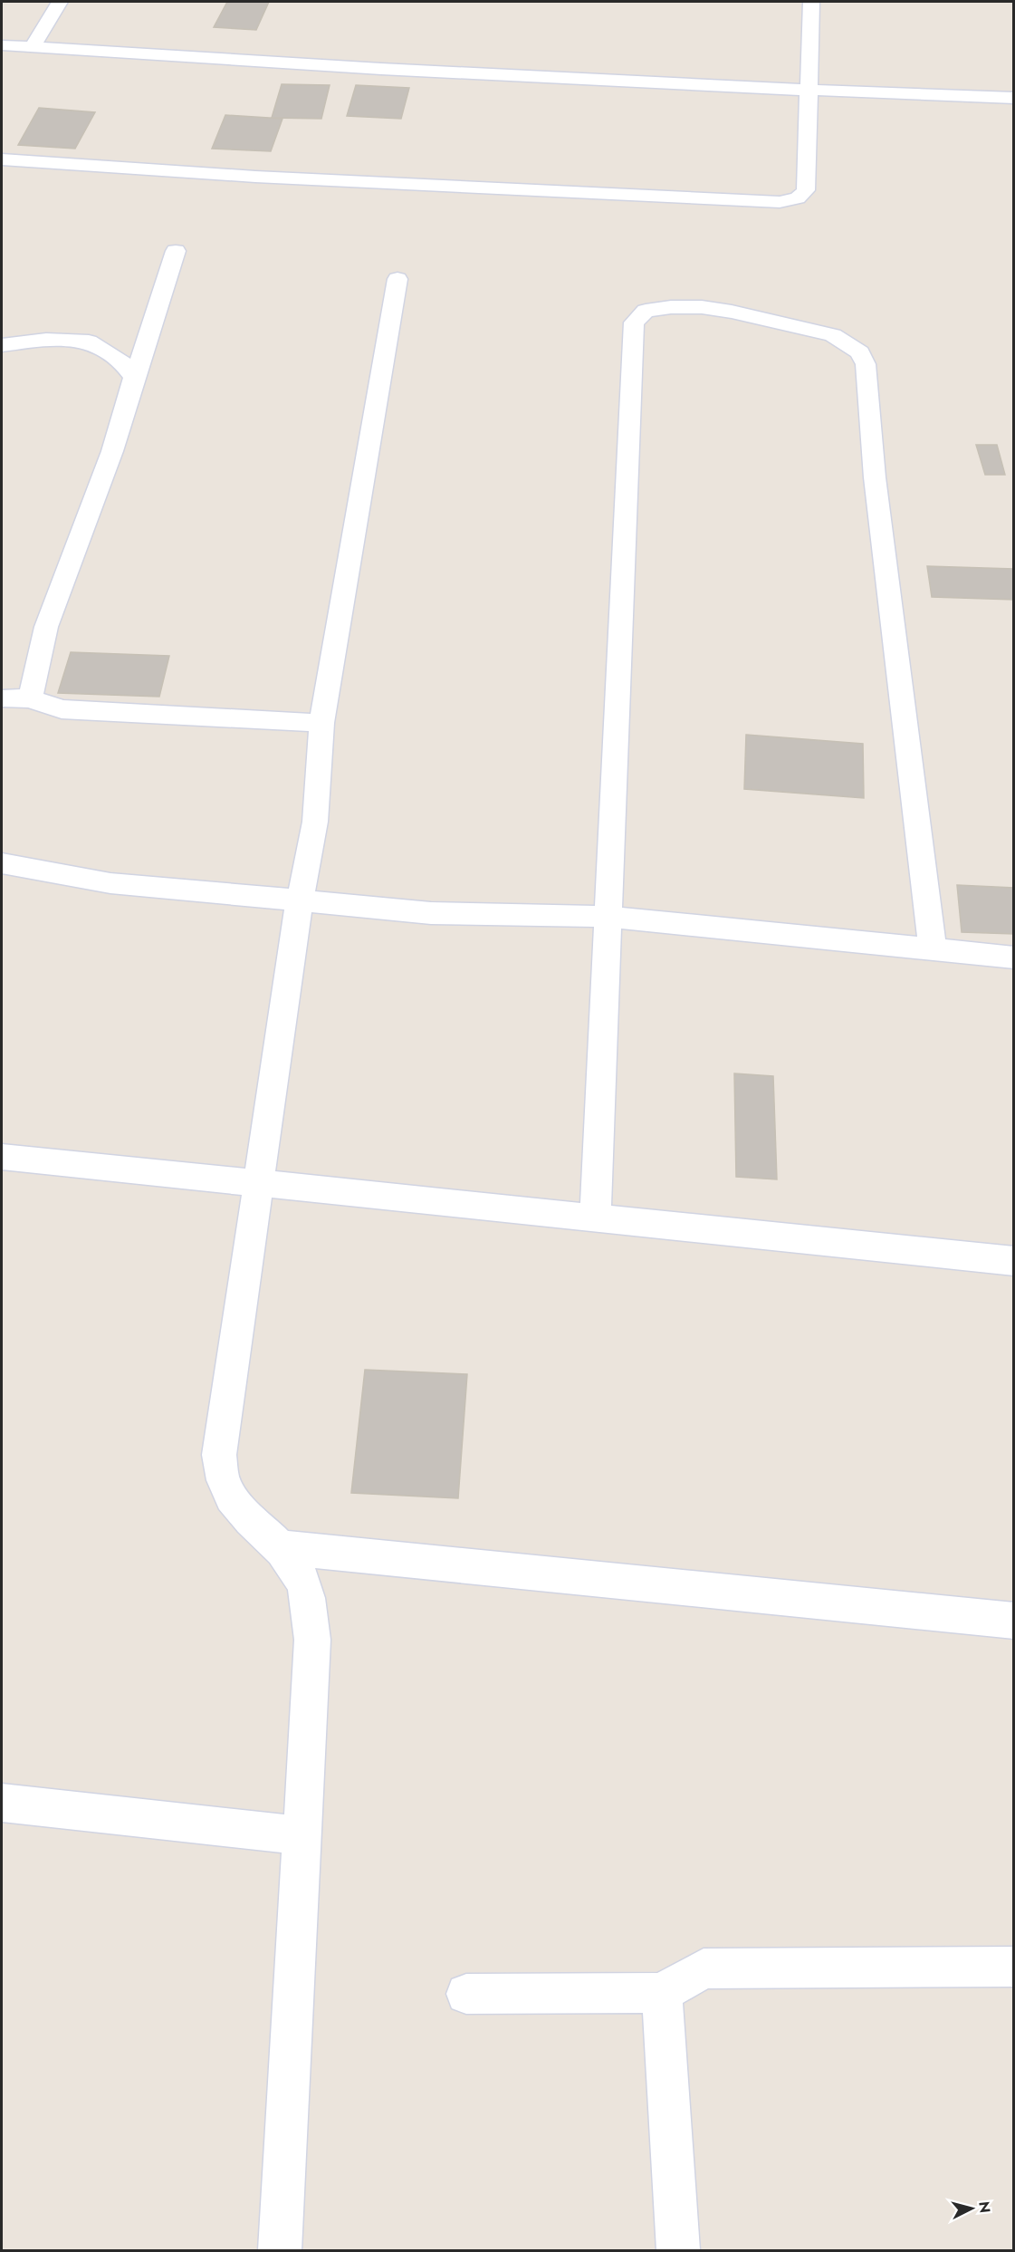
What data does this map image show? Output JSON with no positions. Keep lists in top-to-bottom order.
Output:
{
  "north": "right"
}
